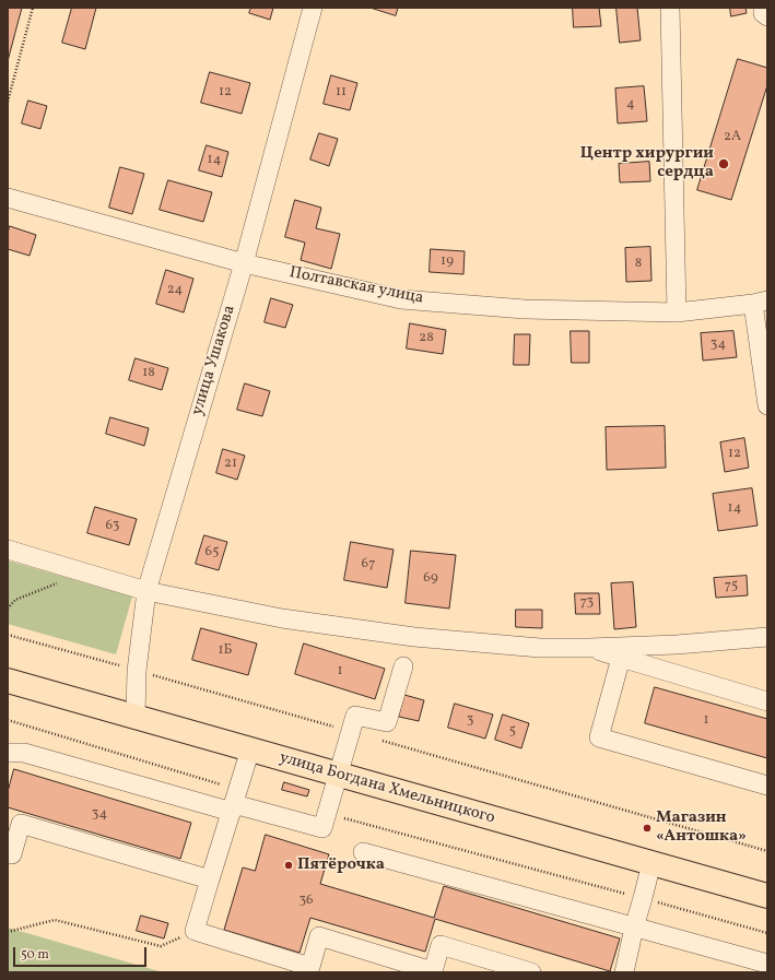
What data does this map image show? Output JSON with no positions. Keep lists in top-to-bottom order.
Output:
{
  "streets": {
    "main road": ["улица Богдана Хмельницкого"],
    "street": ["Полтавская улица", "улица Ушакова"]
  },
  "crossings": [
    ["Полтавская улица", "улица Ушакова"],
    ["улица Ушакова", "улица Богдана Хмельницкого"]
  ],
  "places": ["Центр хирургии сердца", "Магазин «Антошка»", "Пятёрочка"],
  "house_numbers": [
    "12",
    "11",
    "4",
    "2А",
    "14",
    "19",
    "8",
    "24",
    "28",
    "34",
    "18",
    "12",
    "21",
    "14",
    "63",
    "65",
    "67",
    "69",
    "75",
    "73",
    "1Б",
    "1",
    "3",
    "1",
    "5",
    "34",
    "36"
  ],
  "scale_bar": "50 m"
}
